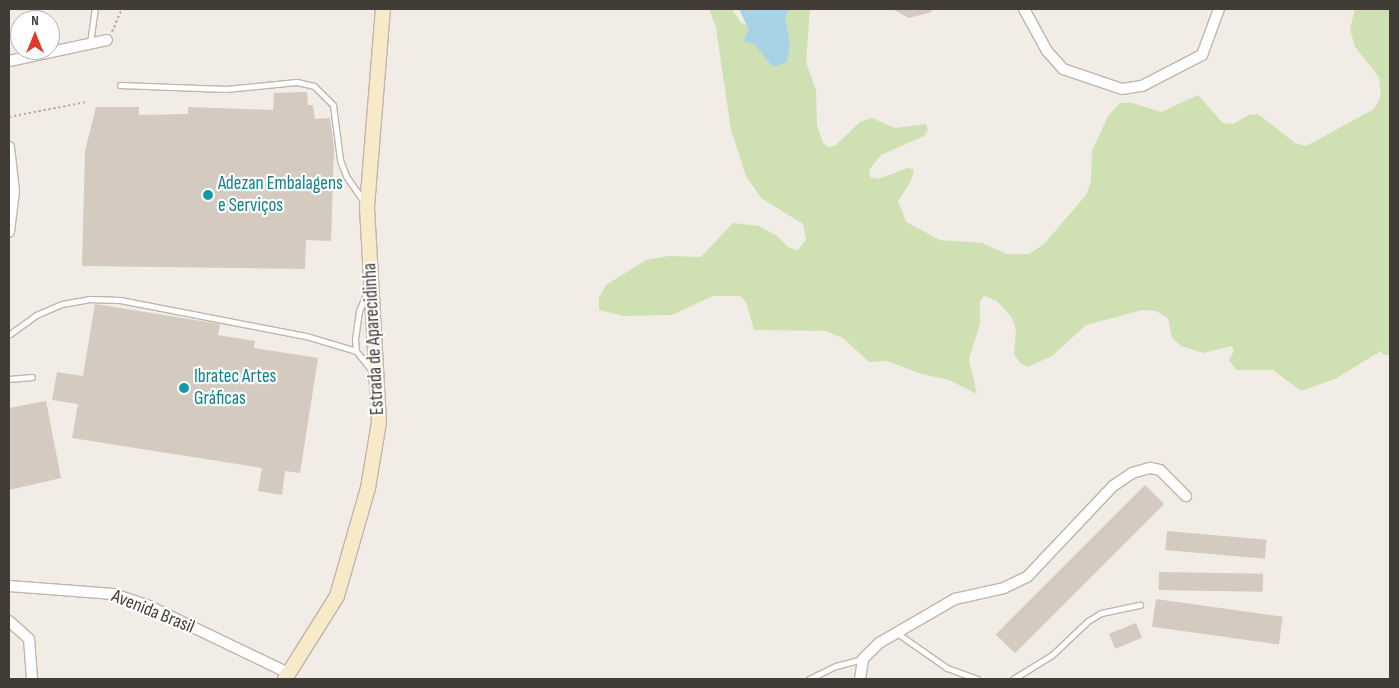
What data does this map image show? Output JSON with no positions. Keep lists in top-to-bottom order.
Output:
{
  "streets": {
    "street": ["Estrada de Aparecidinha", "Avenida Brasil"]
  },
  "crossings": [
    ["Estrada de Aparecidinha", "Avenida Brasil"]
  ],
  "places": ["Adezan Embalagens e Serviços", "Ibratec Artes Gráficas"],
  "north": "top"
}
